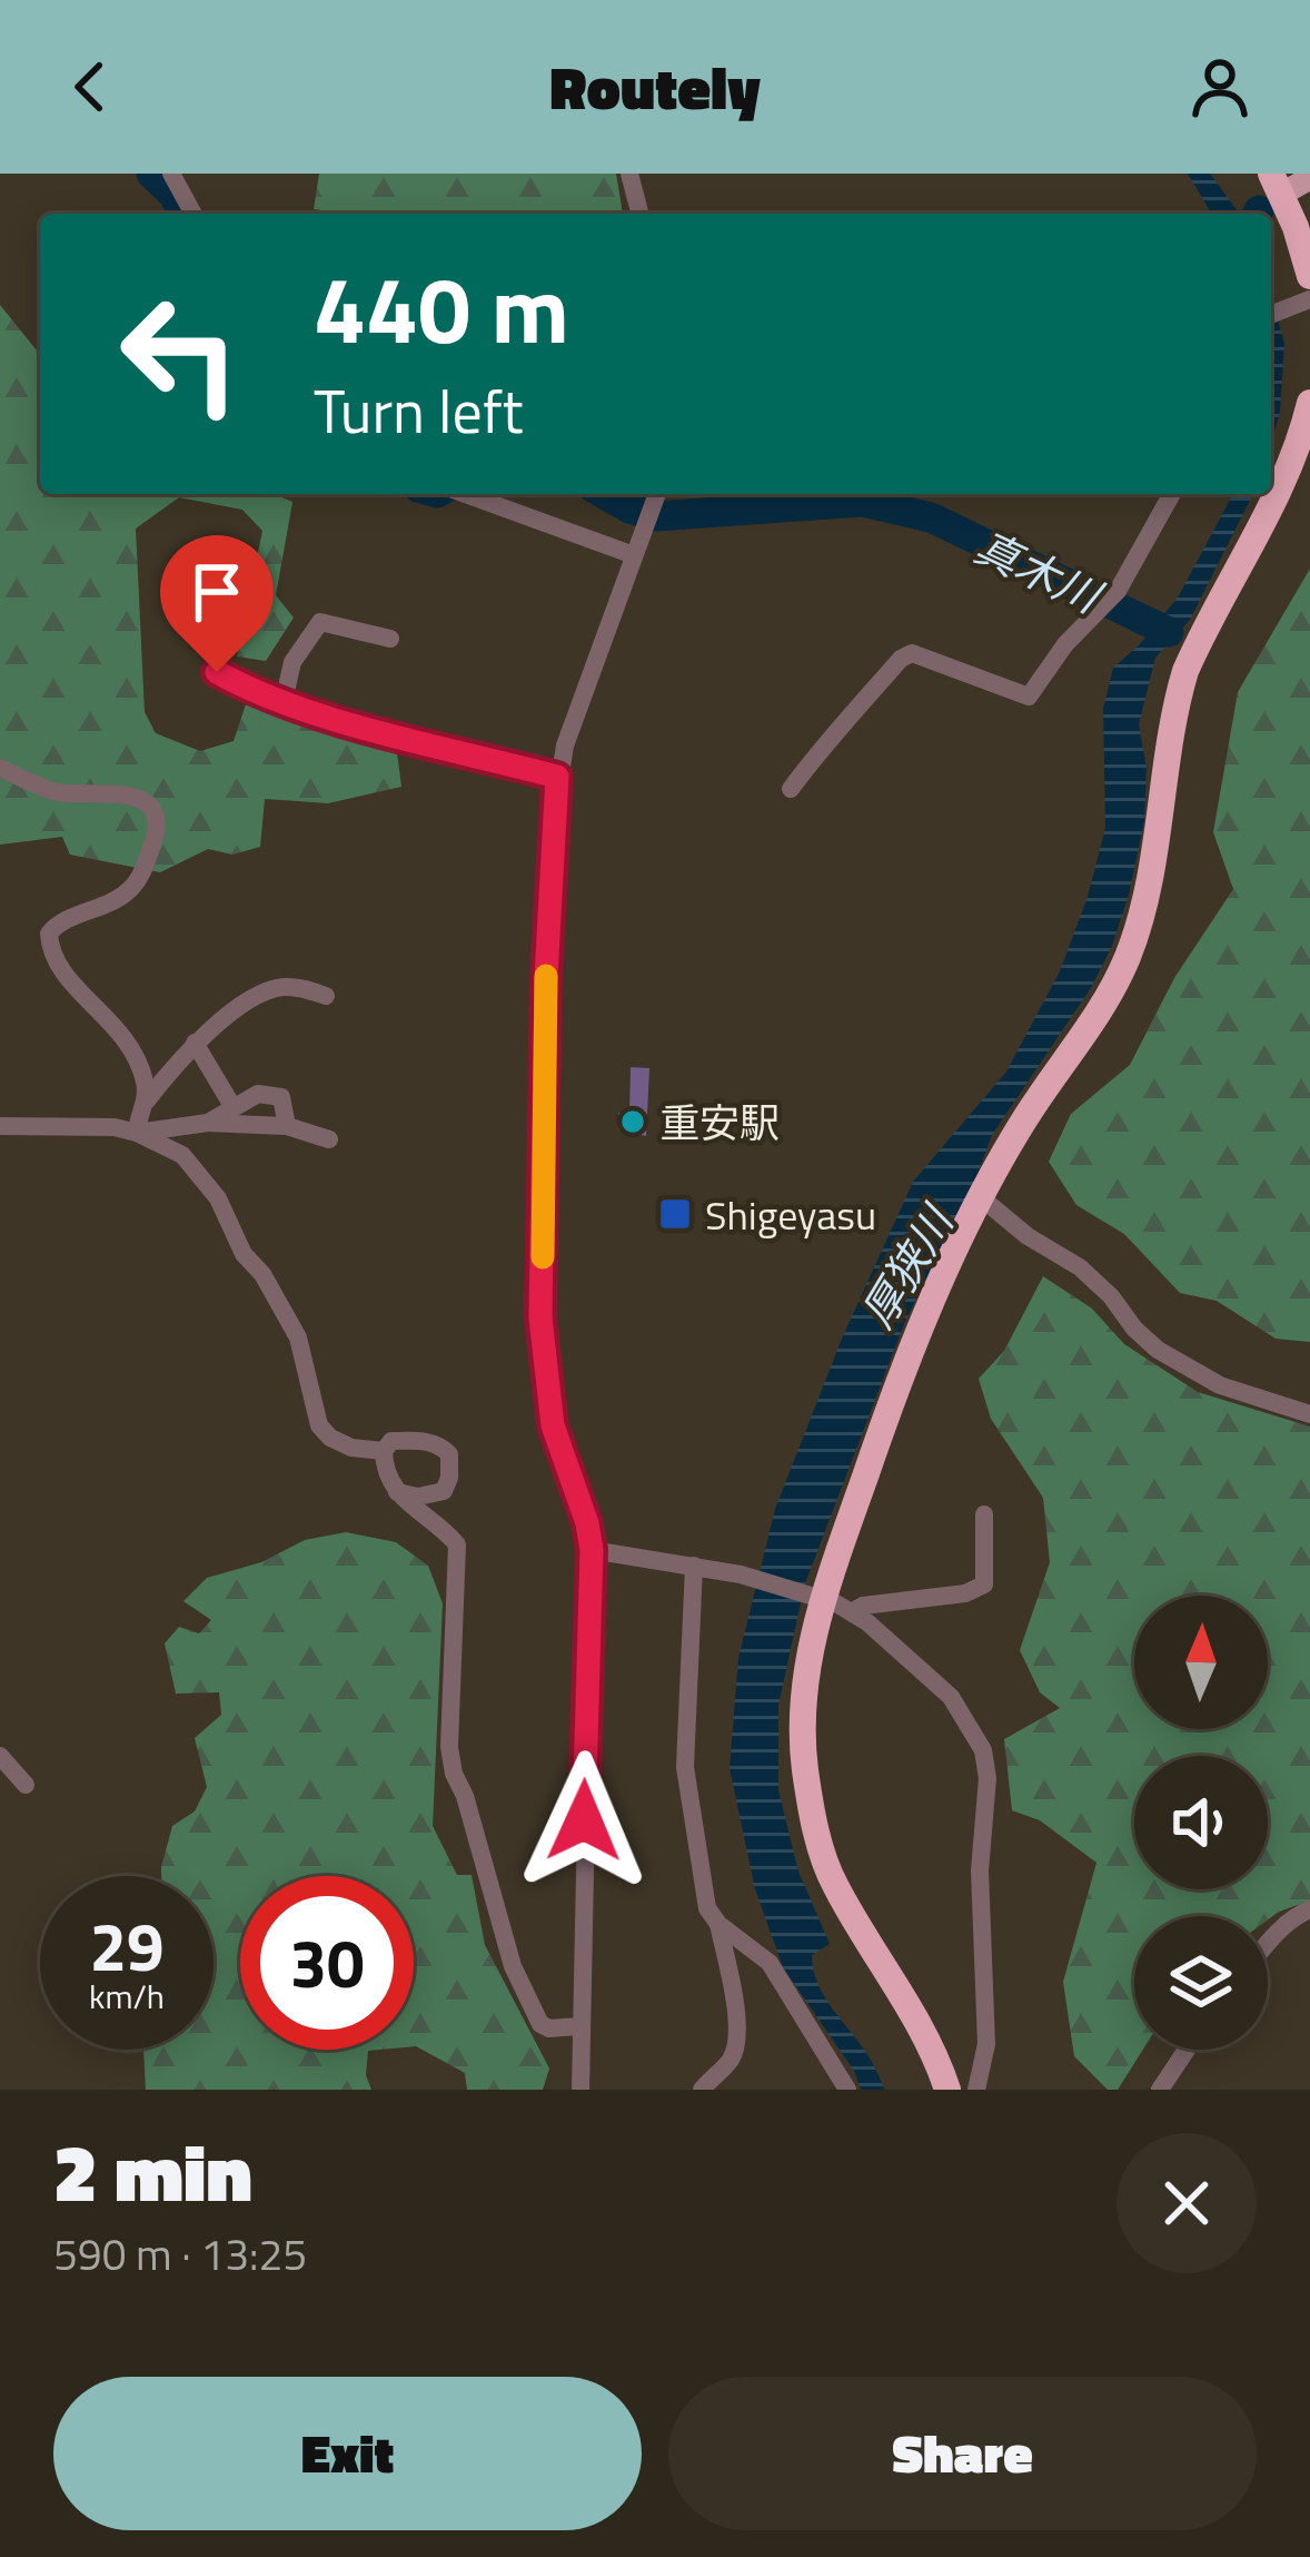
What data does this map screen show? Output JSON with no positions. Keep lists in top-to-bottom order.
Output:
{
  "water": ["真木川", "厚狭川"],
  "places": {
    "other": ["重安駅"],
    "transit": ["Shigeyasu"]
  },
  "north": "top",
  "page": {
    "header": "Routely",
    "turn": ["440 m", "Turn left"],
    "speed": "29 km/h",
    "limit": "30",
    "heading": ["2 min", "590 m · 13:25"],
    "buttons": ["Exit", "Share"]
  }
}
